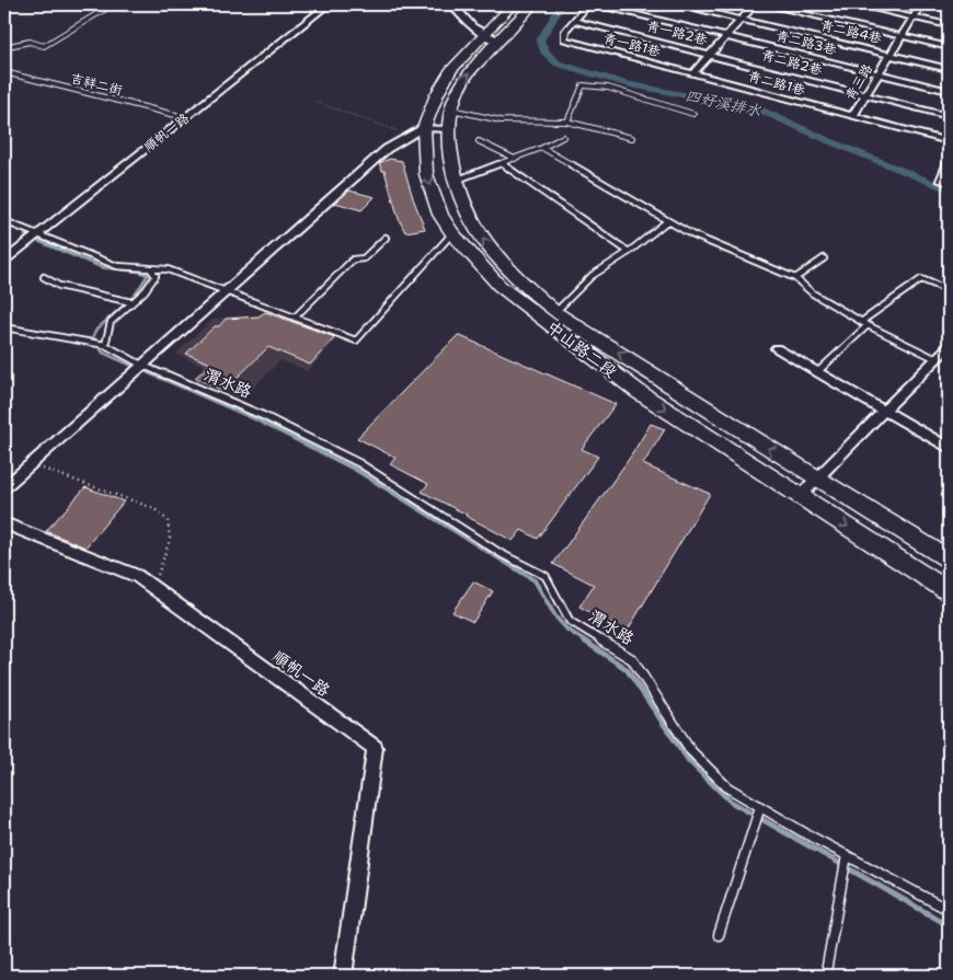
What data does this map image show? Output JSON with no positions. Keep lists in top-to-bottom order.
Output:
{
  "streets": {
    "main road": ["中山路二段"],
    "street": [
      "青二路4巷",
      "青一路2巷",
      "青二路3巷",
      "青一路1巷",
      "青二路2巷",
      "青三路",
      "青二路1巷",
      "順帆一路"
    ],
    "lane": ["吉祥二街", "渭水路"]
  },
  "crossings": [
    ["青二路4巷", "青三路"],
    ["青一路2巷", "青一路1巷"],
    ["青一路2巷", "青二路2巷"],
    ["青二路3巷", "青三路"],
    ["青一路1巷", "青二路1巷"],
    ["青二路2巷", "青三路"],
    ["青三路", "青二路1巷"],
    ["吉祥二街", "順帆一路"]
  ],
  "water": ["四好溪排水"]
}
